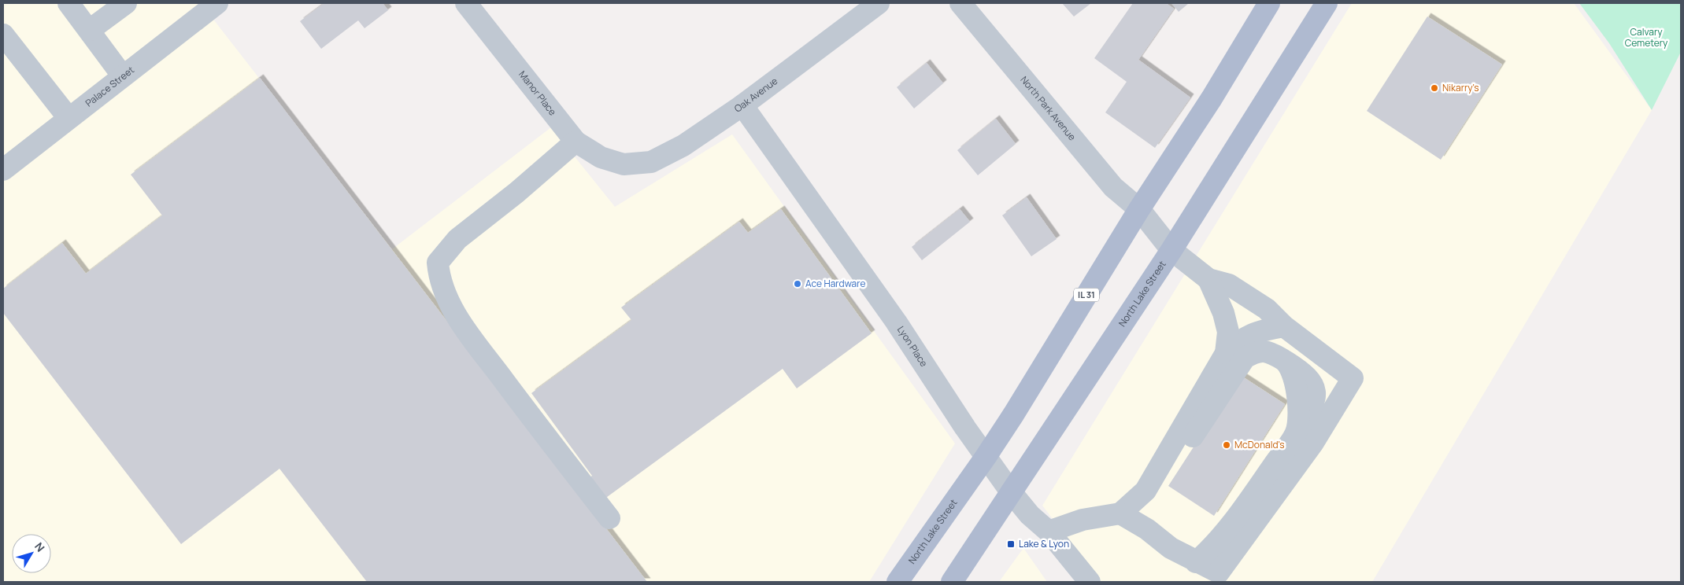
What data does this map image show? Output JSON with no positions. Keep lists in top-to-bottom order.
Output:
{
  "streets": {
    "main road": ["North Lake Street", "IL 31"],
    "street": [
      "Palace Street",
      "Manor Place",
      "Oak Avenue",
      "North Park Avenue",
      "Lyon Place"
    ]
  },
  "crossings": [
    ["Manor Place", "Oak Avenue"],
    ["Oak Avenue", "Lyon Place"],
    ["North Park Avenue", "North Lake Street"],
    ["North Lake Street", "Lyon Place"]
  ],
  "parks": ["Calvary Cemetery"],
  "places": {
    "other": ["Nikarry's", "Ace Hardware", "McDonald's"],
    "transit": ["Lake & Lyon"]
  },
  "north": "top right"
}
